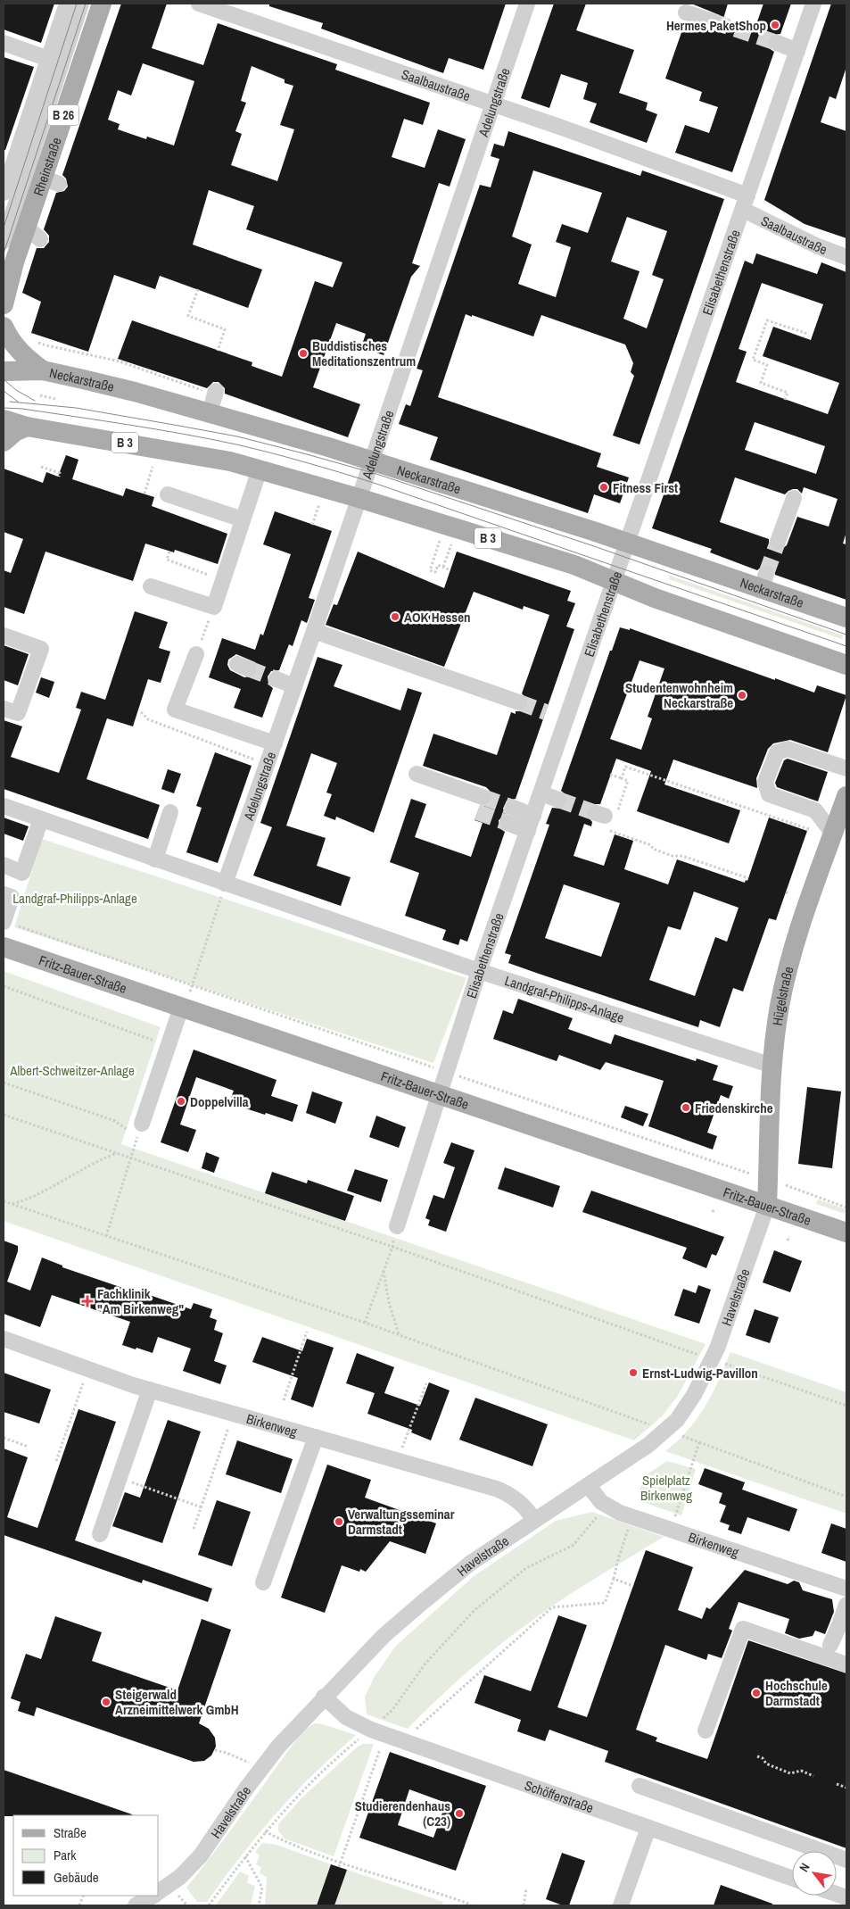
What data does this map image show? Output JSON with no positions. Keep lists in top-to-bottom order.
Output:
{
  "streets": {
    "main road": [
      "B 26",
      "Rheinstraße",
      "Neckarstraße",
      "B 3",
      "Fritz-Bauer-Straße",
      "Hügelstraße"
    ],
    "street": [
      "Saalbaustraße",
      "Adelungstraße",
      "Elisabethenstraße",
      "Landgraf-Philipps-Anlage",
      "Havelstraße",
      "Birkenweg",
      "Schöfferstraße"
    ]
  },
  "crossings": [
    ["Saalbaustraße", "Adelungstraße"],
    ["Saalbaustraße", "Elisabethenstraße"],
    ["Adelungstraße", "Neckarstraße"],
    ["Adelungstraße", "B 3"],
    ["Adelungstraße", "Landgraf-Philipps-Anlage"],
    ["Elisabethenstraße", "Neckarstraße"],
    ["Elisabethenstraße", "B 3"],
    ["Elisabethenstraße", "Fritz-Bauer-Straße"],
    ["Elisabethenstraße", "Landgraf-Philipps-Anlage"],
    ["Fritz-Bauer-Straße", "Hügelstraße"],
    ["Fritz-Bauer-Straße", "Havelstraße"],
    ["Hügelstraße", "Landgraf-Philipps-Anlage"],
    ["Hügelstraße", "Havelstraße"],
    ["Havelstraße", "Birkenweg"],
    ["Havelstraße", "Schöfferstraße"]
  ],
  "parks": ["Landgraf-Philipps-Anlage", "Albert-Schweitzer-Anlage", "Spielplatz Birkenweg"],
  "places": {
    "other": [
      "Hermes PaketShop",
      "Buddistisches Meditationszentrum",
      "Fitness First",
      "AOK Hessen",
      "Studentenwohnheim Neckarstraße",
      "Doppelvilla",
      "Friedenskirche",
      "Ernst-Ludwig-Pavillon",
      "Verwaltungsseminar Darmstadt",
      "Hochschule Darmstadt",
      "Steigerwald Arzneimittelwerk GmbH",
      "Studierendenhaus (C23)"
    ],
    "health": ["Fachklinik \"Am Birkenweg\""]
  },
  "legend": ["Straße", "Park", "Gebäude"],
  "north": "top left"
}
